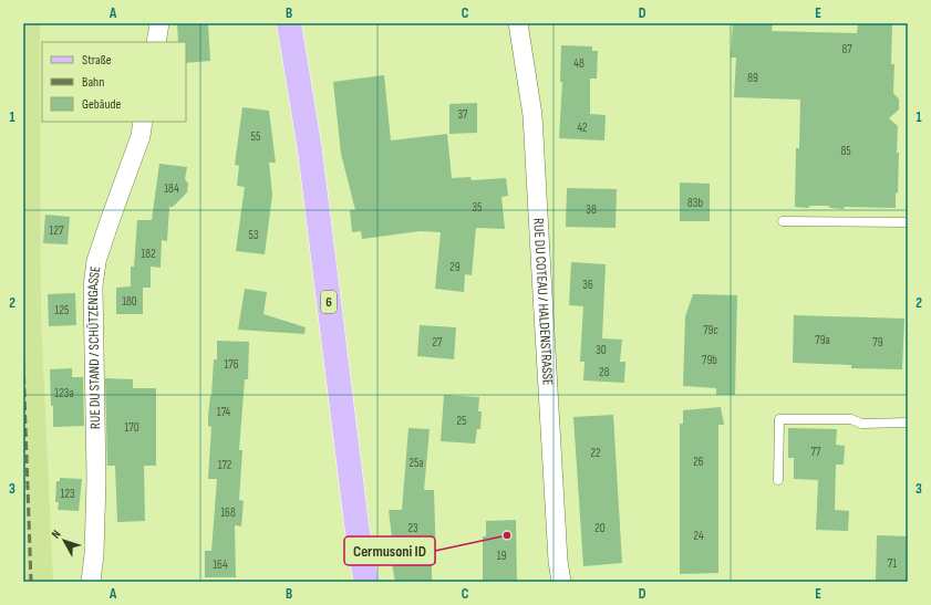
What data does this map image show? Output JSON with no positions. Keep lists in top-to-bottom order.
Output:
{
  "streets": {
    "main road": ["6"],
    "street": ["RUE DU COTEAU / HALDENSTRASSE", "RUE DU STAND / SCHÜTZENGASSE"]
  },
  "places": ["Cermusoni ID"],
  "house_numbers": [
    "87",
    "48",
    "89",
    "37",
    "42",
    "55",
    "85",
    "184",
    "83b",
    "35",
    "38",
    "127",
    "53",
    "182",
    "29",
    "36",
    "180",
    "125",
    "79c",
    "79a",
    "27",
    "79",
    "30",
    "79b",
    "176",
    "28",
    "123a",
    "174",
    "25",
    "170",
    "77",
    "22",
    "26",
    "25a",
    "172",
    "123",
    "168",
    "23",
    "20",
    "24",
    "19",
    "71",
    "164"
  ],
  "legend": ["Straße", "Bahn", "Gebäude"],
  "north": "top left",
  "grid": {
    "columns": [
      "A",
      "B",
      "C",
      "D",
      "E"
    ],
    "rows": ["1", "2", "3"]
  }
}
